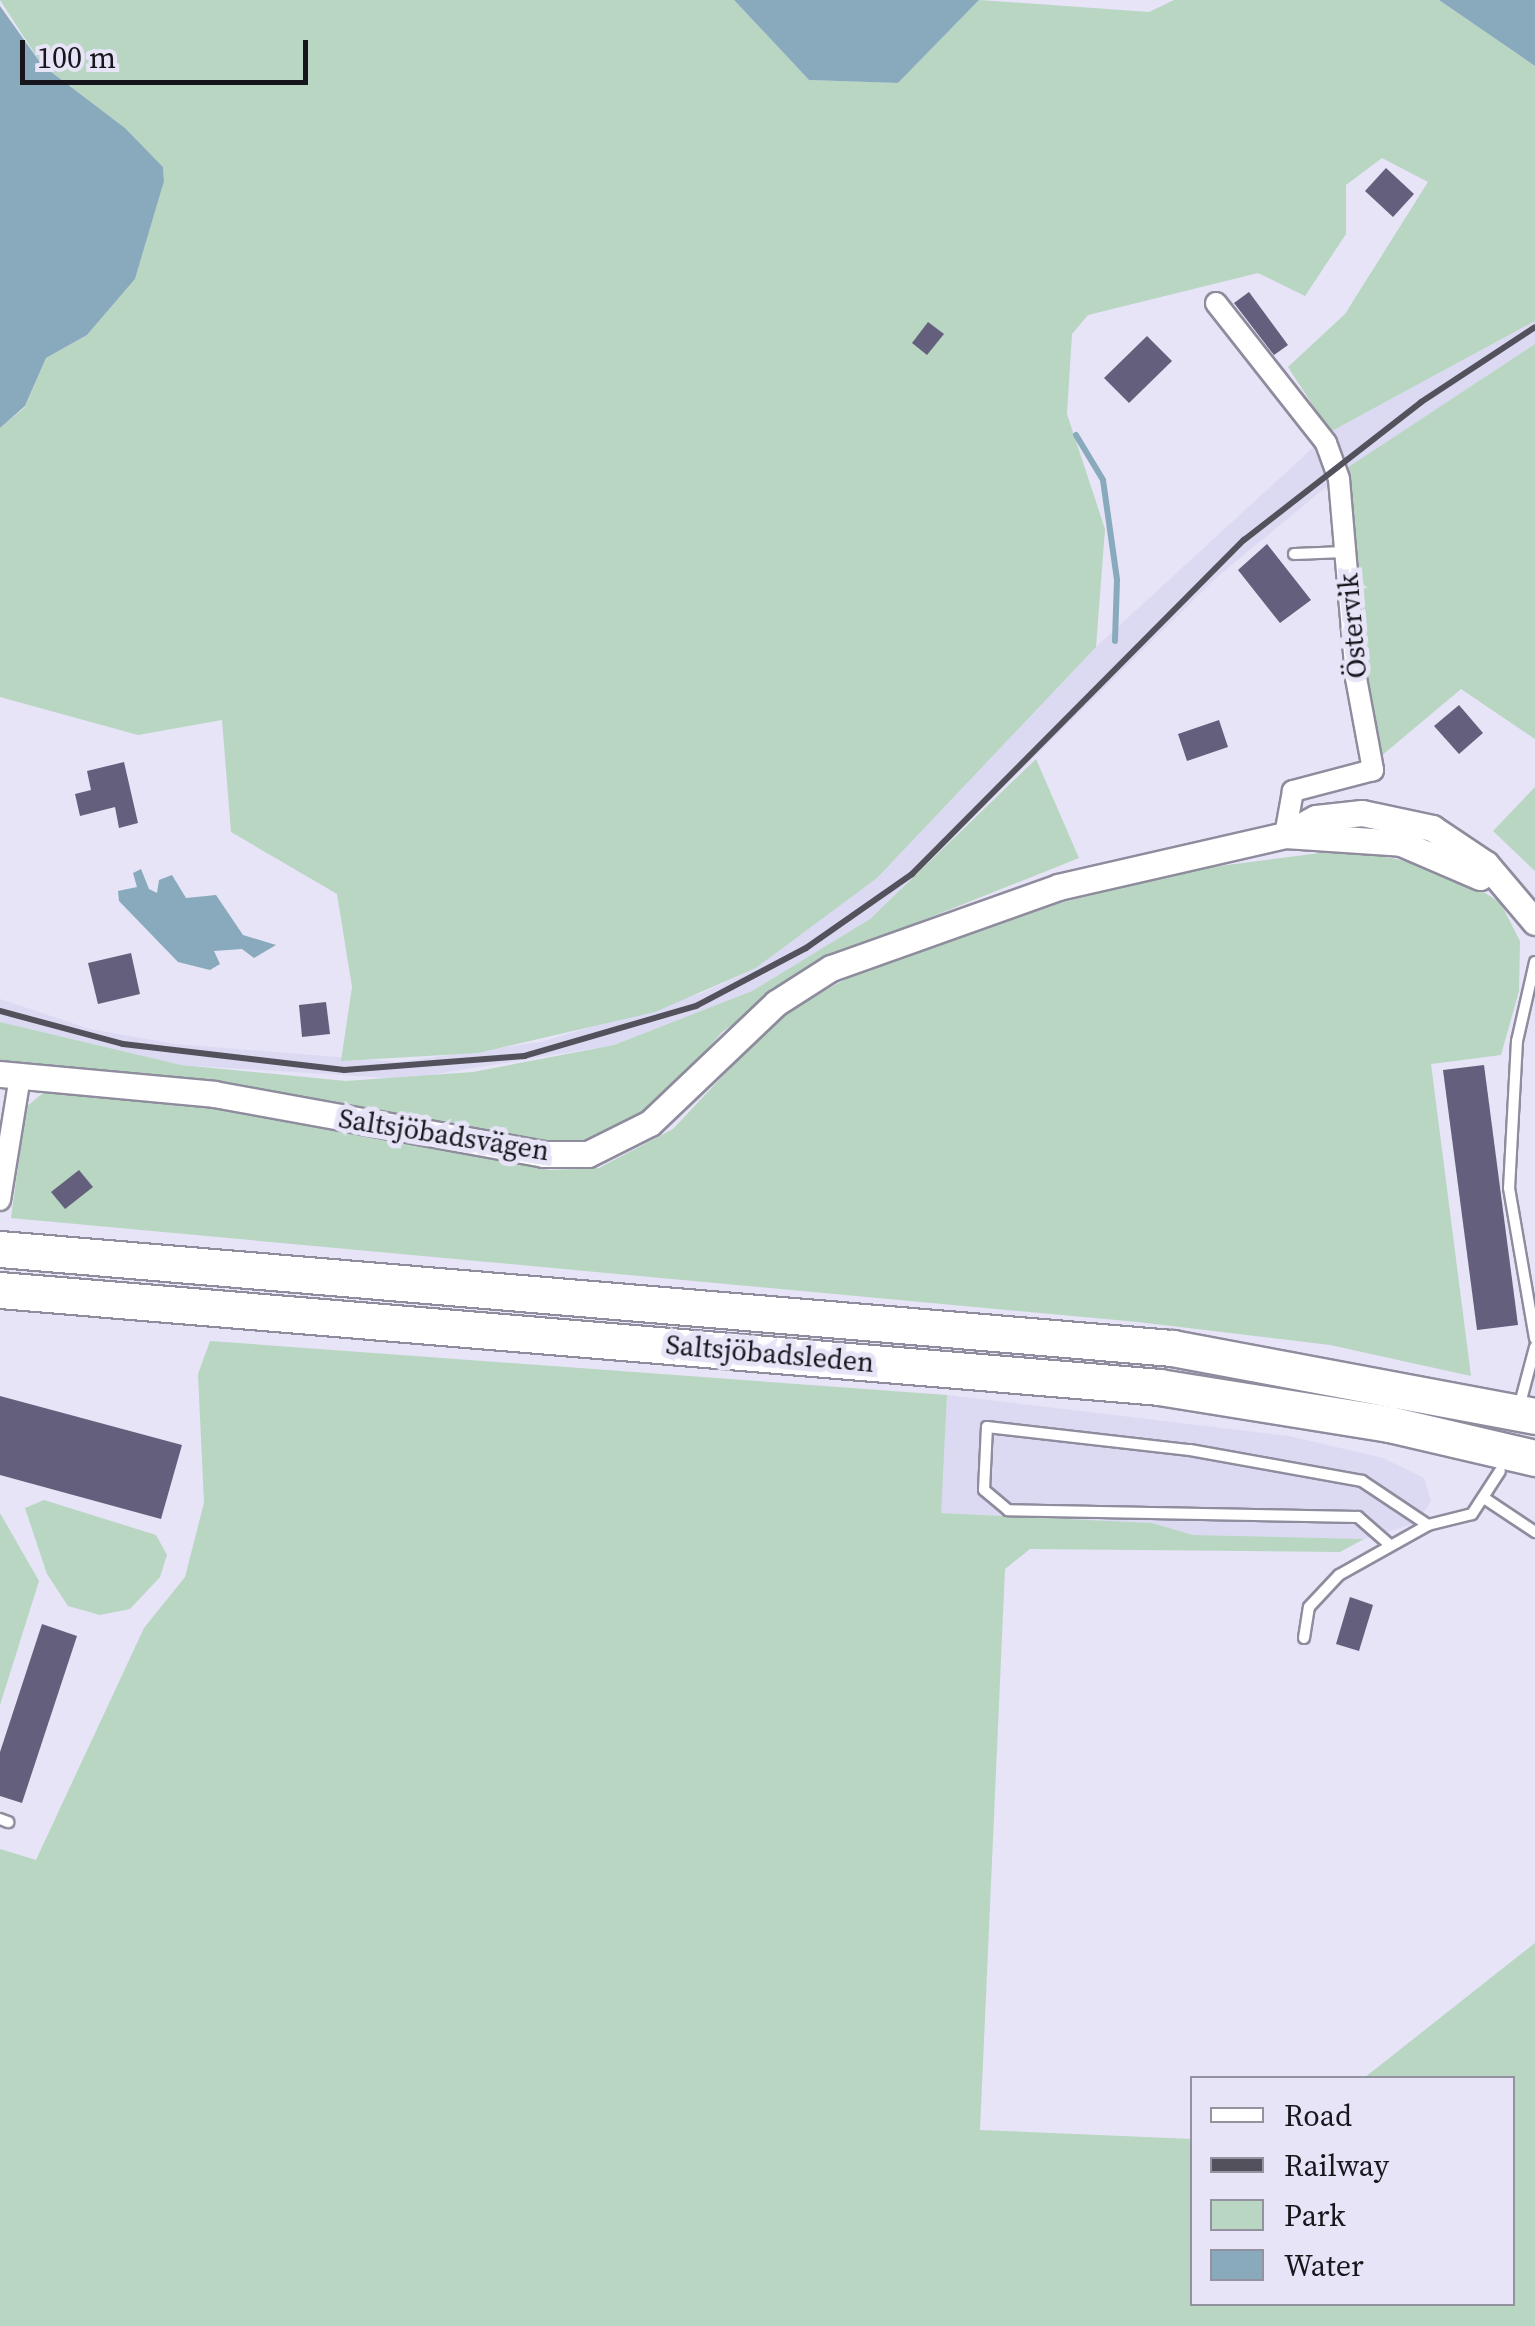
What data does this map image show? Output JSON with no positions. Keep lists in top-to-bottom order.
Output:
{
  "streets": {
    "highway": ["Saltsjöbadsleden"],
    "street": ["Östervik", "Saltsjöbadsvägen"]
  },
  "crossings": [
    ["Östervik", "Saltsjöbadsvägen"]
  ],
  "legend": [
    "Road",
    "Railway",
    "Park",
    "Water"
  ],
  "scale_bar": "100 m"
}
